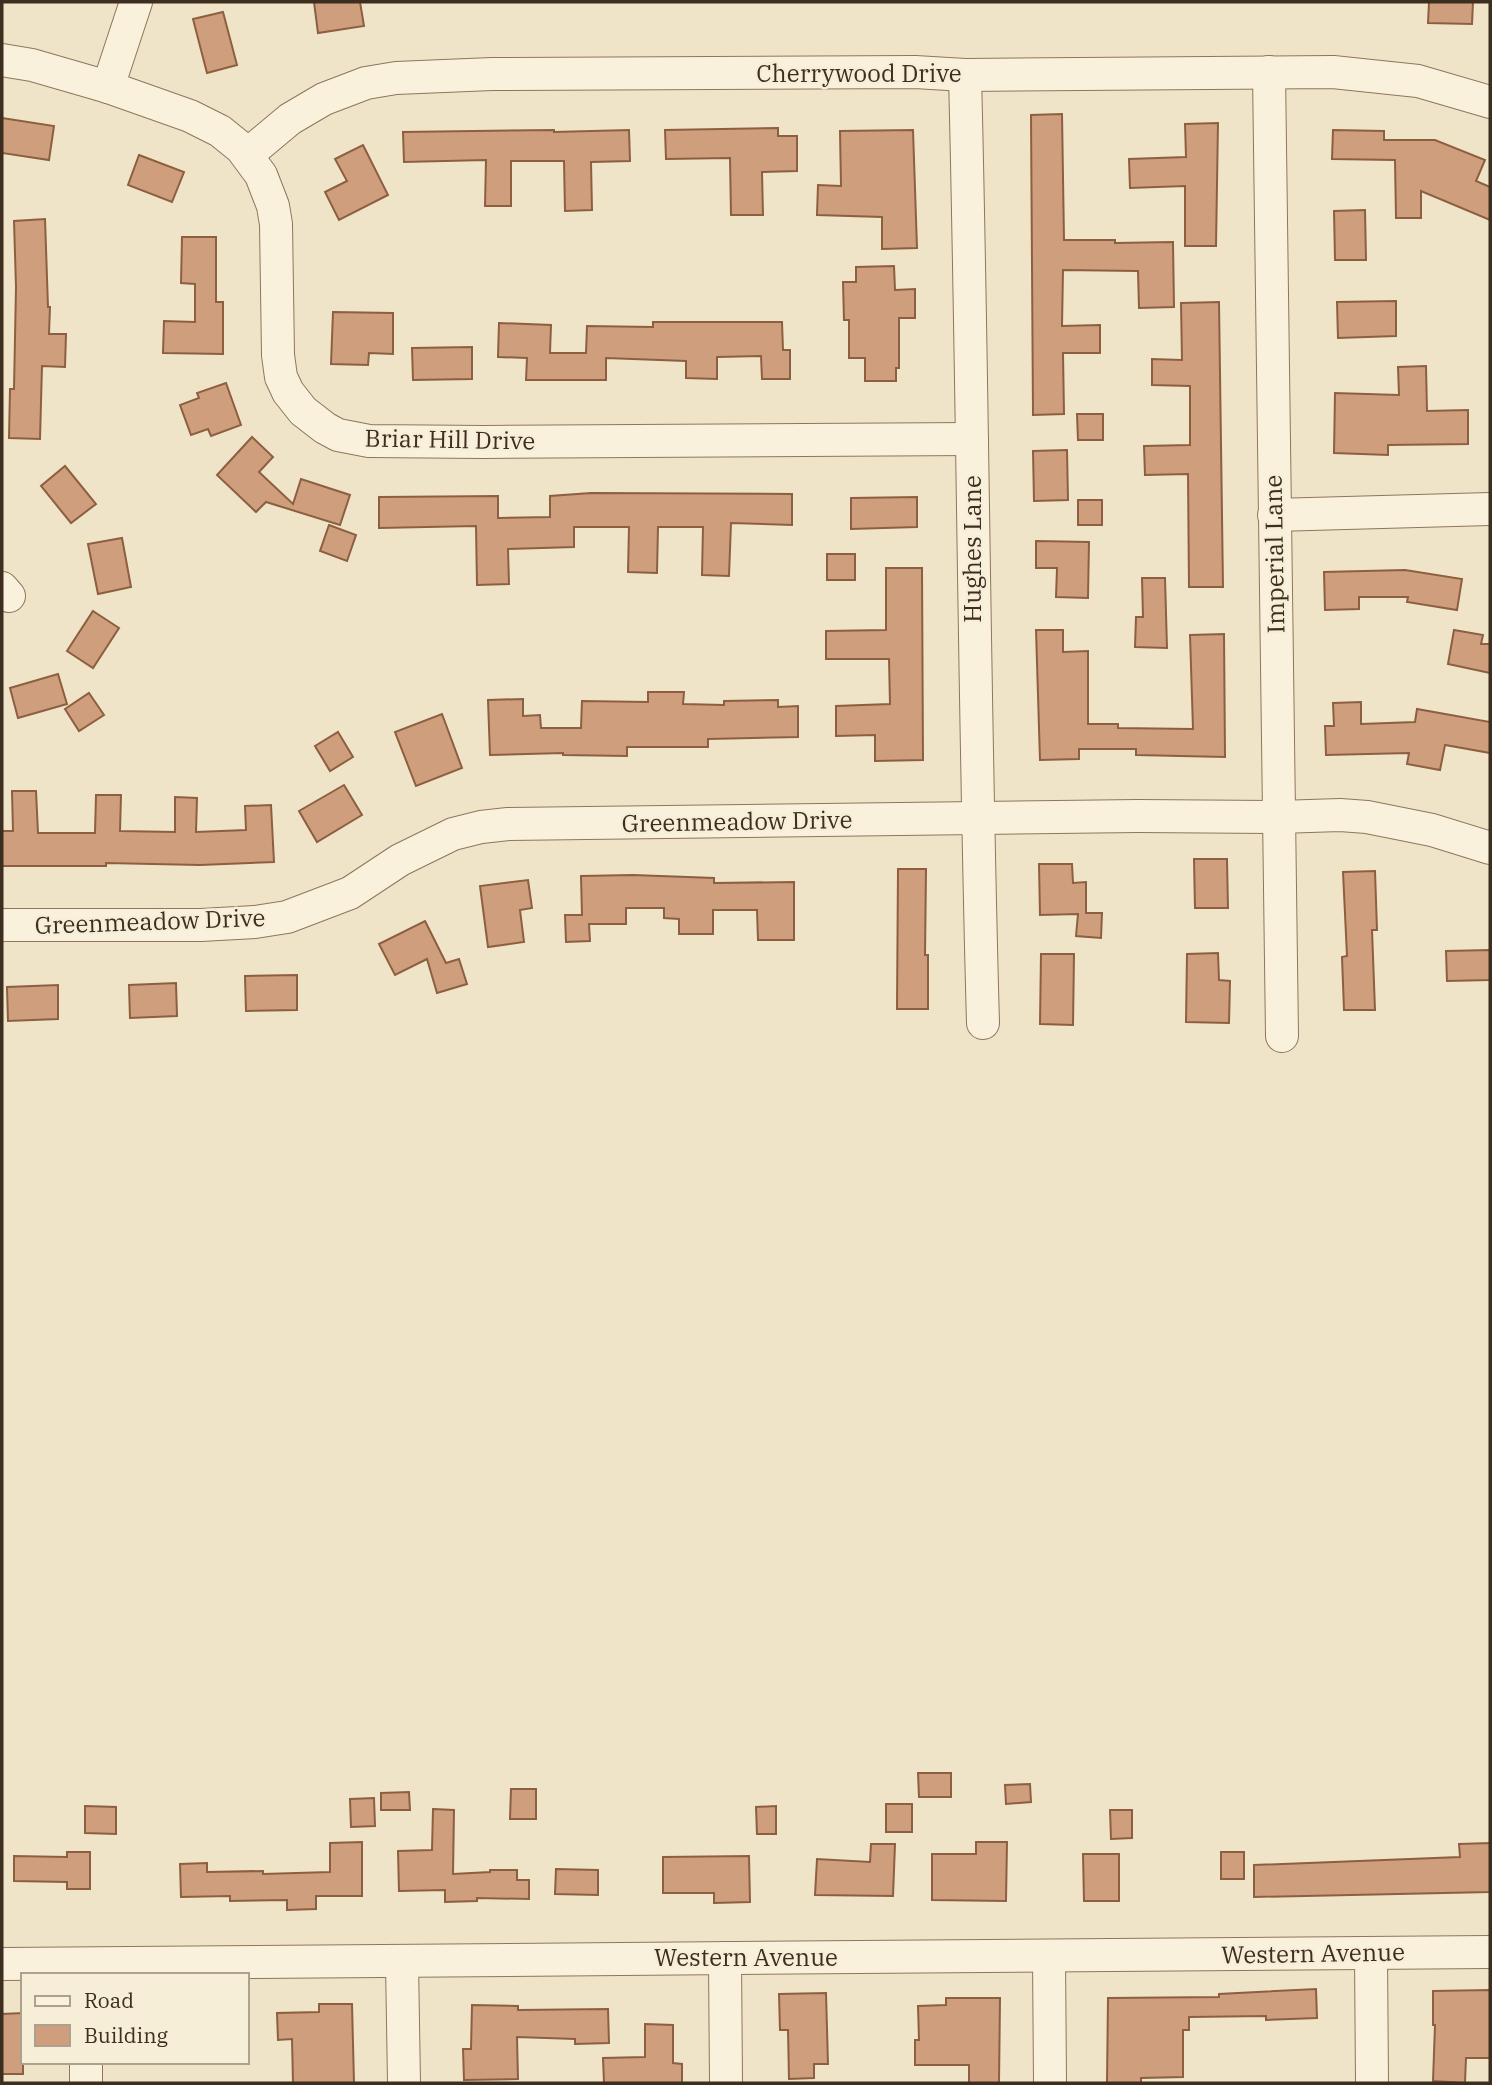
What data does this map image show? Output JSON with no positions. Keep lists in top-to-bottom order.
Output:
{
  "streets": {
    "street": [
      "Cherrywood Drive",
      "Briar Hill Drive",
      "Hughes Lane",
      "Imperial Lane",
      "Greenmeadow Drive",
      "Western Avenue"
    ]
  },
  "crossings": [
    ["Cherrywood Drive", "Briar Hill Drive"],
    ["Cherrywood Drive", "Hughes Lane"],
    ["Cherrywood Drive", "Imperial Lane"],
    ["Briar Hill Drive", "Hughes Lane"],
    ["Hughes Lane", "Greenmeadow Drive"],
    ["Imperial Lane", "Greenmeadow Drive"]
  ],
  "legend": ["Road", "Building"]
}
